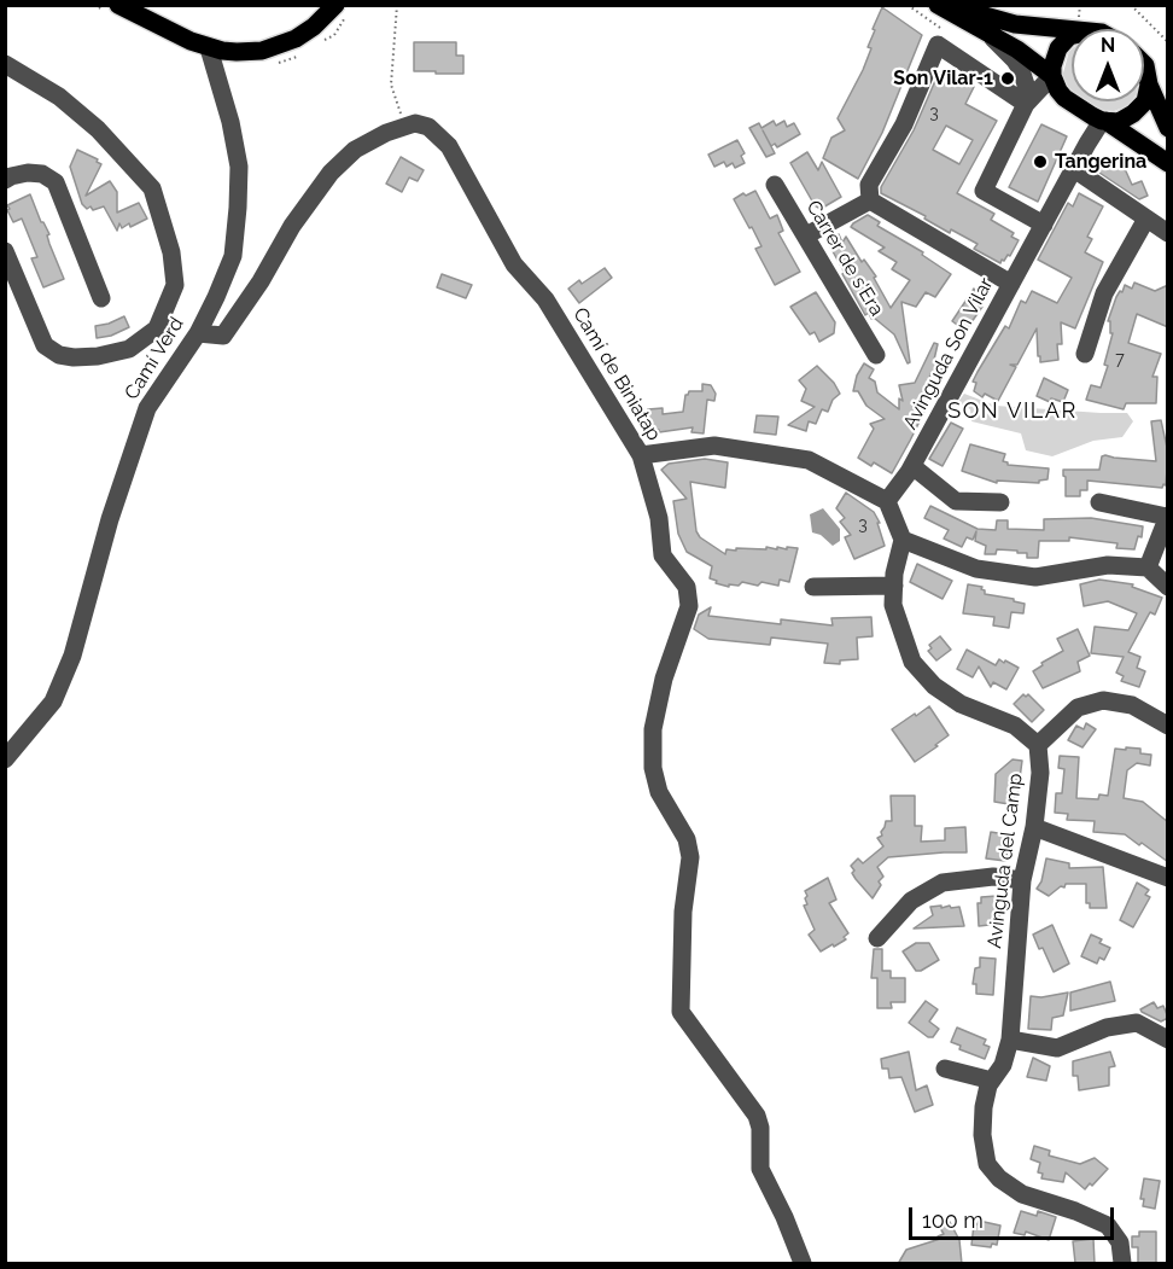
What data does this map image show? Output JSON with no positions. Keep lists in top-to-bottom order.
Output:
{
  "streets": {
    "street": [
      "Carrer de s'Era",
      "Avinguda Son Vilar",
      "Camí Verd",
      "Camí de Biniatap",
      "Avinguda del Camp"
    ]
  },
  "districts": ["SON VILAR"],
  "places": ["Son Vilar-1", "Tangerina"],
  "house_numbers": ["3", "7", "3"],
  "scale_bar": "100 m",
  "north": "top"
}
